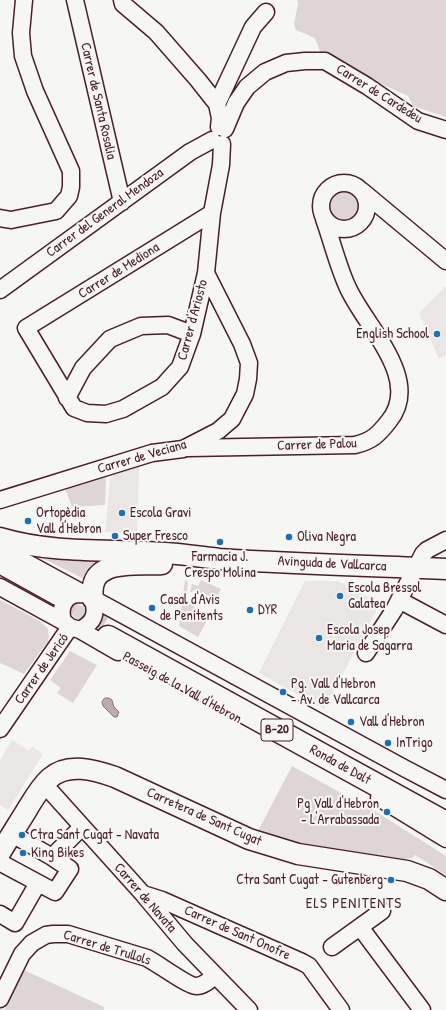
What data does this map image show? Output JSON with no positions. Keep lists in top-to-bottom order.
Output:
{
  "streets": {
    "highway": ["B-20", "Ronda de Dalt"],
    "main road": ["Avinguda de Vallcarca", "Carretera de Sant Cugat"],
    "street": [
      "Carrer de Cardedeu",
      "Carrer de Santa Rosalia",
      "Carrer del General Mendoza",
      "Carrer de Mediona",
      "Carrer d'Ariosto",
      "Carrer de Palou",
      "Carrer de Veciana",
      "Carrer de Jericó",
      "Passeig de la Vall d'Hebron",
      "Carrer de Navata",
      "Carrer de Sant Onofre",
      "Carrer de Trullols"
    ]
  },
  "crossings": [
    ["Carrer de Cardedeu", "Carrer del General Mendoza"],
    ["Carrer de Santa Rosalia", "Carrer del General Mendoza"],
    ["Carrer de Mediona", "Carrer d'Ariosto"],
    ["Carrer d'Ariosto", "Carrer de Veciana"],
    ["Carrer de Palou", "Carrer de Veciana"],
    ["Avinguda de Vallcarca", "Carrer de Jericó"],
    ["Carrer de Jericó", "Passeig de la Vall d'Hebron"],
    ["Carretera de Sant Cugat", "Carrer de Navata"],
    ["Carrer de Navata", "Carrer de Sant Onofre"],
    ["Carrer de Navata", "Carrer de Trullols"]
  ],
  "districts": ["ELS PENITENTS"],
  "places": [
    "English School",
    "Escola Gravi",
    "Ortopèdia Vall d'Hebron",
    "Super Fresco",
    "Oliva Negra",
    "Farmacia J. Crespo Molina",
    "Escola Bressol Galatea",
    "Casal d'Avis de Penitents",
    "DYR",
    "Escola Josep Maria de Sagarra",
    "Pg. Vall d'Hebron - Av. de Vallcarca",
    "Vall d'Hebron",
    "InTrigo",
    "Pg Vall d'Hebron - L'Arrabassada",
    "Ctra Sant Cugat - Navata",
    "King Bikes",
    "Ctra Sant Cugat - Gutenberg"
  ]
}
